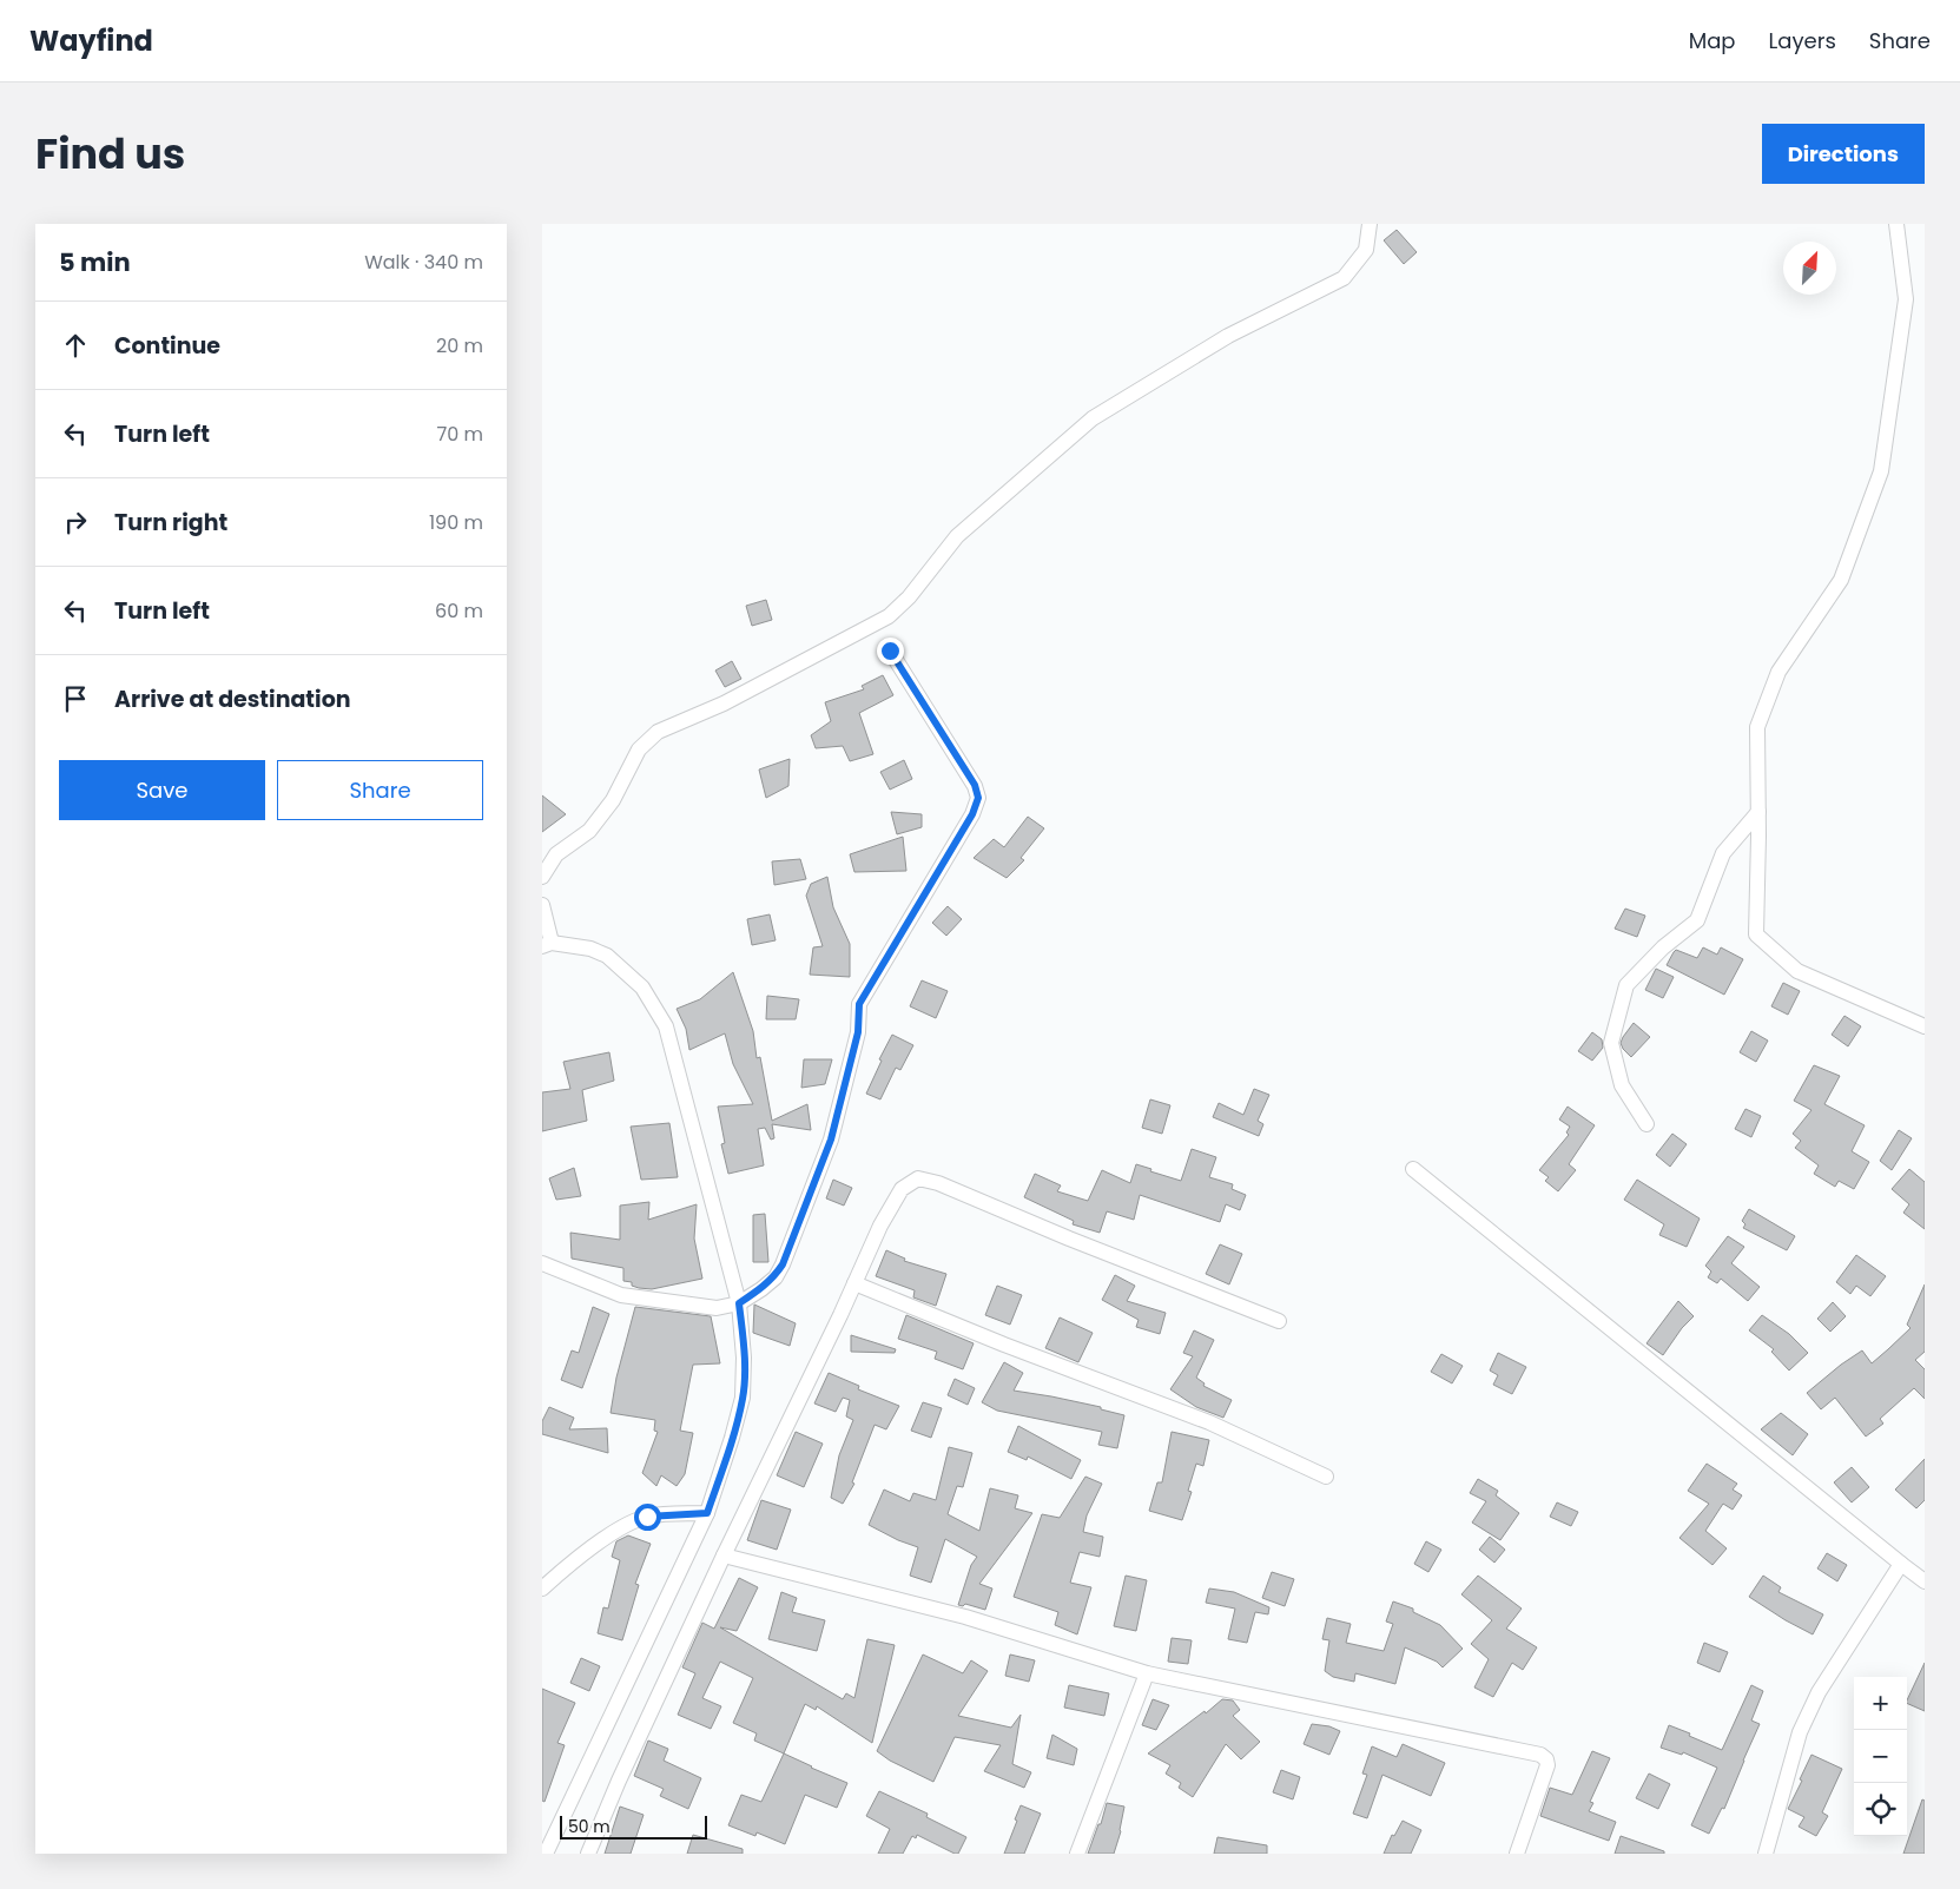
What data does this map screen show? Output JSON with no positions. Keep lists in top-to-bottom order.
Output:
{
  "scale_bar": "50 m",
  "north": "top right",
  "page": {
    "header": "Wayfind",
    "nav": ["Map", "Layers", "Share"],
    "title": "Find us",
    "buttons": [
      "Directions",
      ["Save", "Share"]
    ],
    "heading": ["5 min", "Walk · 340 m"],
    "list": [
      ["Continue", "20 m"],
      ["Turn left", "70 m"],
      ["Turn right", "190 m"],
      ["Turn left", "60 m"],
      "Arrive at destination"
    ],
    "map_buttons": ["+", "−"],
    "scale": "50 m"
  }
}
